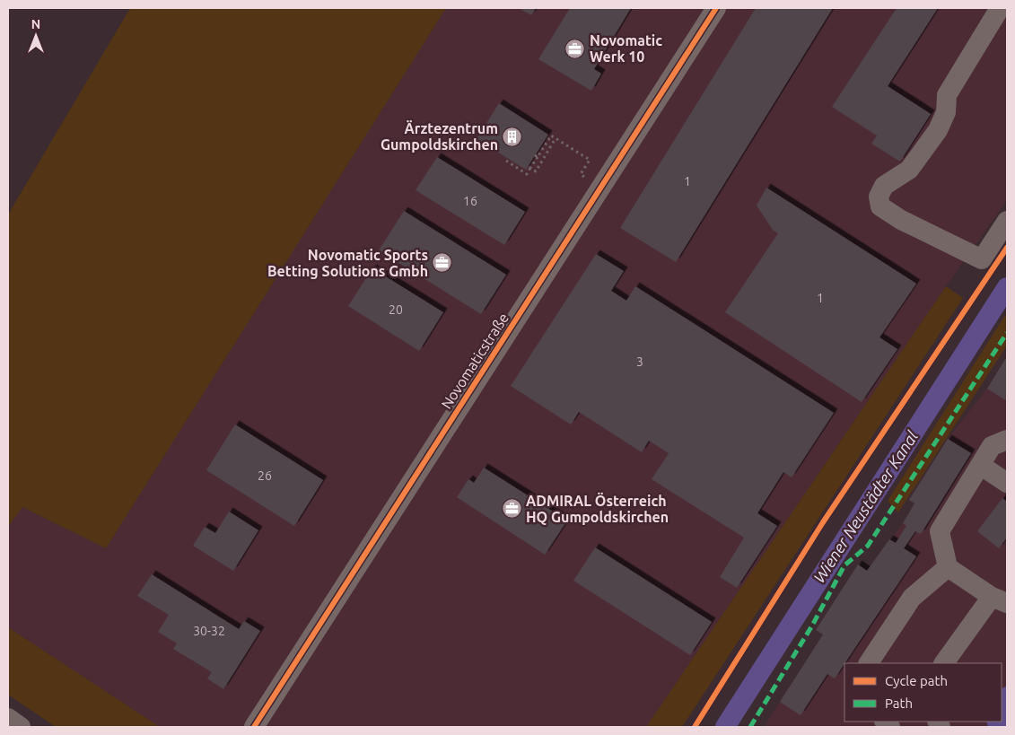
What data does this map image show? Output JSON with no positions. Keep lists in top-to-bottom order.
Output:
{
  "streets": {
    "street": ["Novomaticstraße"]
  },
  "water": ["Wiener Neustädter Kanal"],
  "places": {
    "office": ["Novomatic Werk 10", "Novomatic Sports Betting Solutions Gmbh", "ADMIRAL Österreich HQ Gumpoldskirchen"],
    "building": ["Ärztezentrum Gumpoldskirchen"]
  },
  "house_numbers": [
    "1",
    "16",
    "1",
    "20",
    "3",
    "26",
    "30-32"
  ],
  "legend": ["Cycle path", "Path"],
  "north": "top"
}
